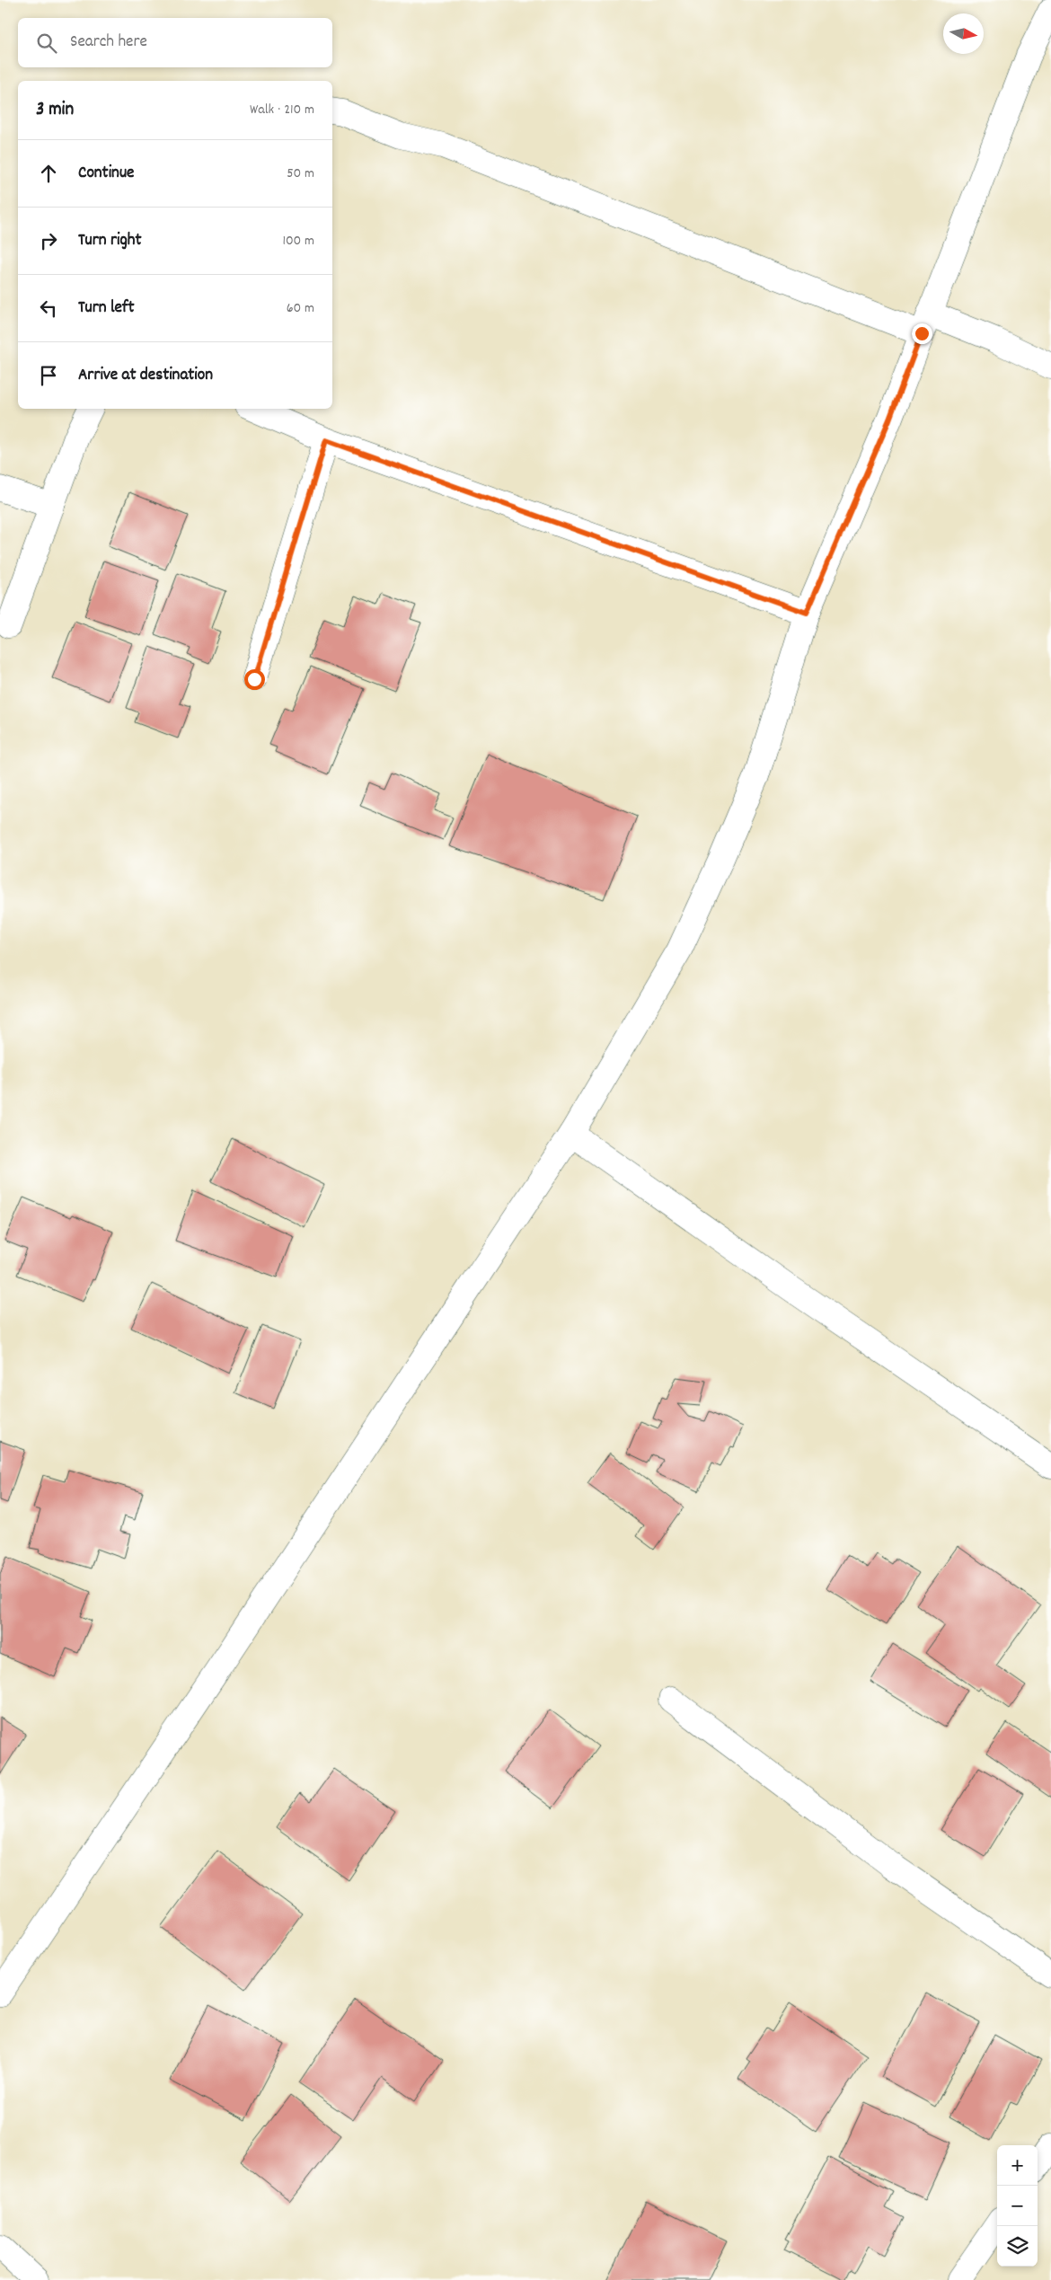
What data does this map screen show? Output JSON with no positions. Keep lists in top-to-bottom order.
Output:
{
  "north": "right",
  "page": {
    "search": "Search here",
    "heading": ["3 min", "Walk · 210 m"],
    "list": [
      ["Continue", "50 m"],
      ["Turn right", "100 m"],
      ["Turn left", "60 m"],
      "Arrive at destination"
    ],
    "map_buttons": ["+", "−"]
  }
}
